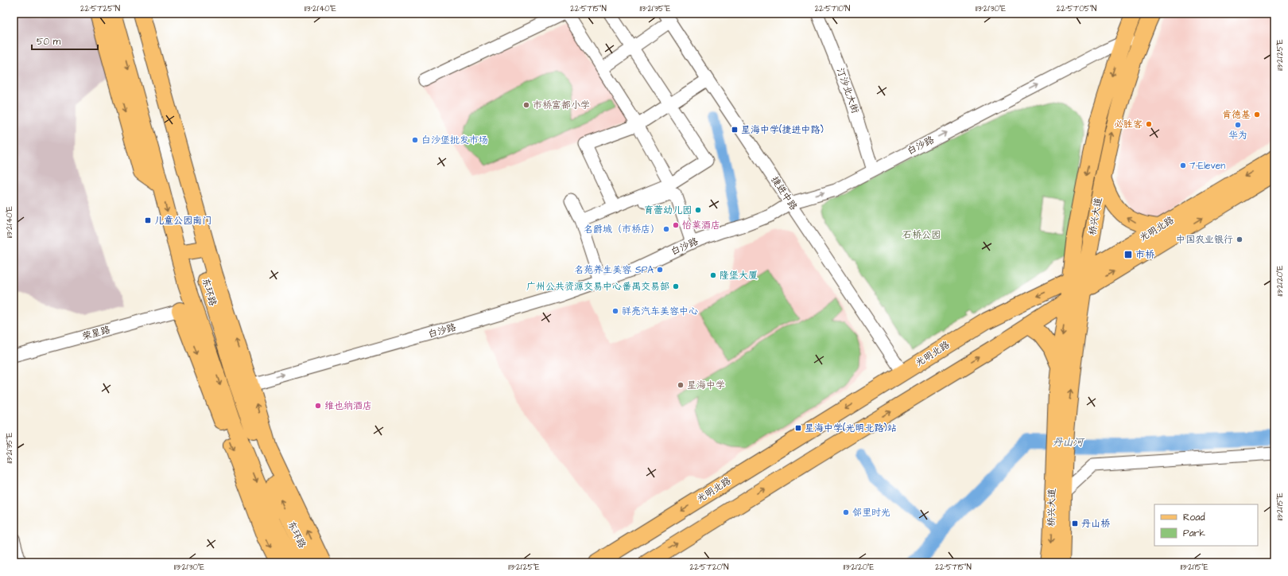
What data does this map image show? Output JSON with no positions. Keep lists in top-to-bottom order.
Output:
{
  "streets": {
    "main road": ["桥兴大道", "光明北路", "东环路"],
    "street": [
      "汀沙北大街",
      "白沙路",
      "捷进中路",
      "荣星路"
    ]
  },
  "crossings": [
    ["汀沙北大街", "白沙路"],
    ["白沙路", "捷进中路"],
    ["白沙路", "桥兴大道"],
    ["白沙路", "东环路"],
    ["捷进中路", "光明北路"],
    ["桥兴大道", "光明北路"],
    ["东环路", "荣星路"]
  ],
  "one_way": ["白沙路"],
  "water": ["丹山河"],
  "parks": ["石桥公园"],
  "places": {
    "other": [
      "市桥富都小学",
      "肯德基",
      "必胜客",
      "华为",
      "白沙堡批发市场",
      "7-Eleven",
      "育蕾幼儿园",
      "怡莱酒店",
      "名爵城（市桥店）",
      "中国农业银行",
      "名苑养生美容 SPA",
      "隆堡大厦",
      "广州公共资源交易中心番禺交易部",
      "祥亮汽车美容中心",
      "星海中学",
      "维也纳酒店",
      "邻里时光"
    ],
    "transit": [
      "星海中学(捷进中路)",
      "儿童公园南门",
      "市桥",
      "星海中学(光明北路)站",
      "丹山桥"
    ]
  },
  "legend": ["Road", "Park"],
  "scale_bar": "50 m",
  "coordinates": [
    "22°57'25\"N",
    "113°21'40\"E",
    "22°57'15\"N",
    "113°21'35\"E",
    "22°57'10\"N",
    "113°21'30\"E",
    "22°57'05\"N",
    "113°21'25\"E",
    "113°21'20\"E",
    "113°21'15\"E",
    "22°57'20\"N"
  ]
}
